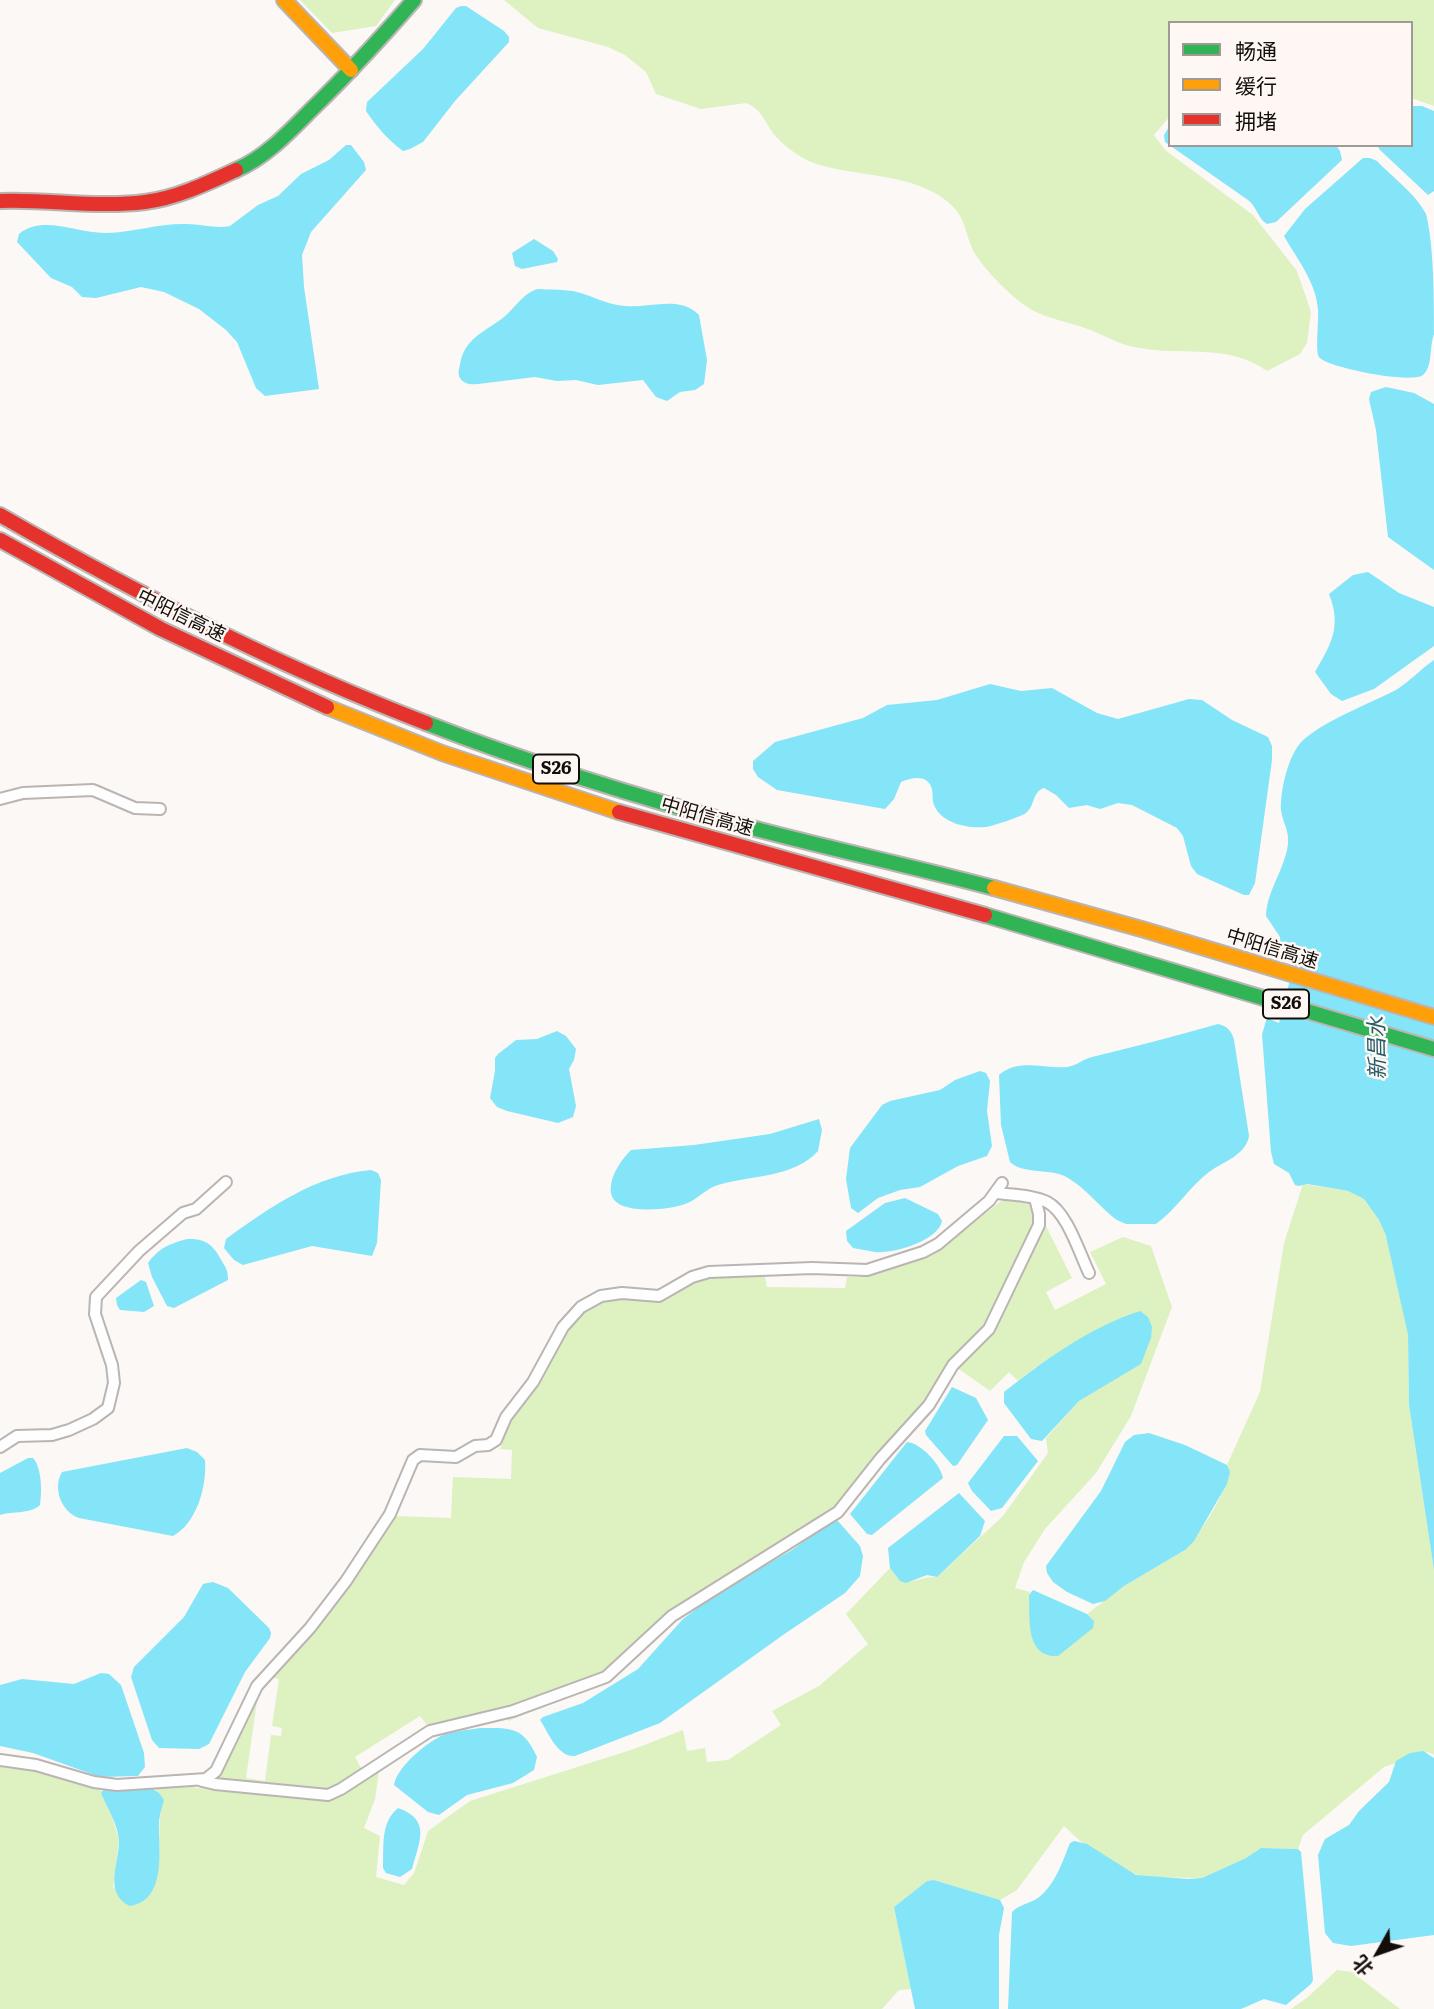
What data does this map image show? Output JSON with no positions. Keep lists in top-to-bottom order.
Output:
{
  "streets": {
    "main road": ["中阳信高速", "S26"]
  },
  "water": ["新昌水"],
  "legend": ["畅通", "缓行", "拥堵"],
  "north": "bottom left"
}
